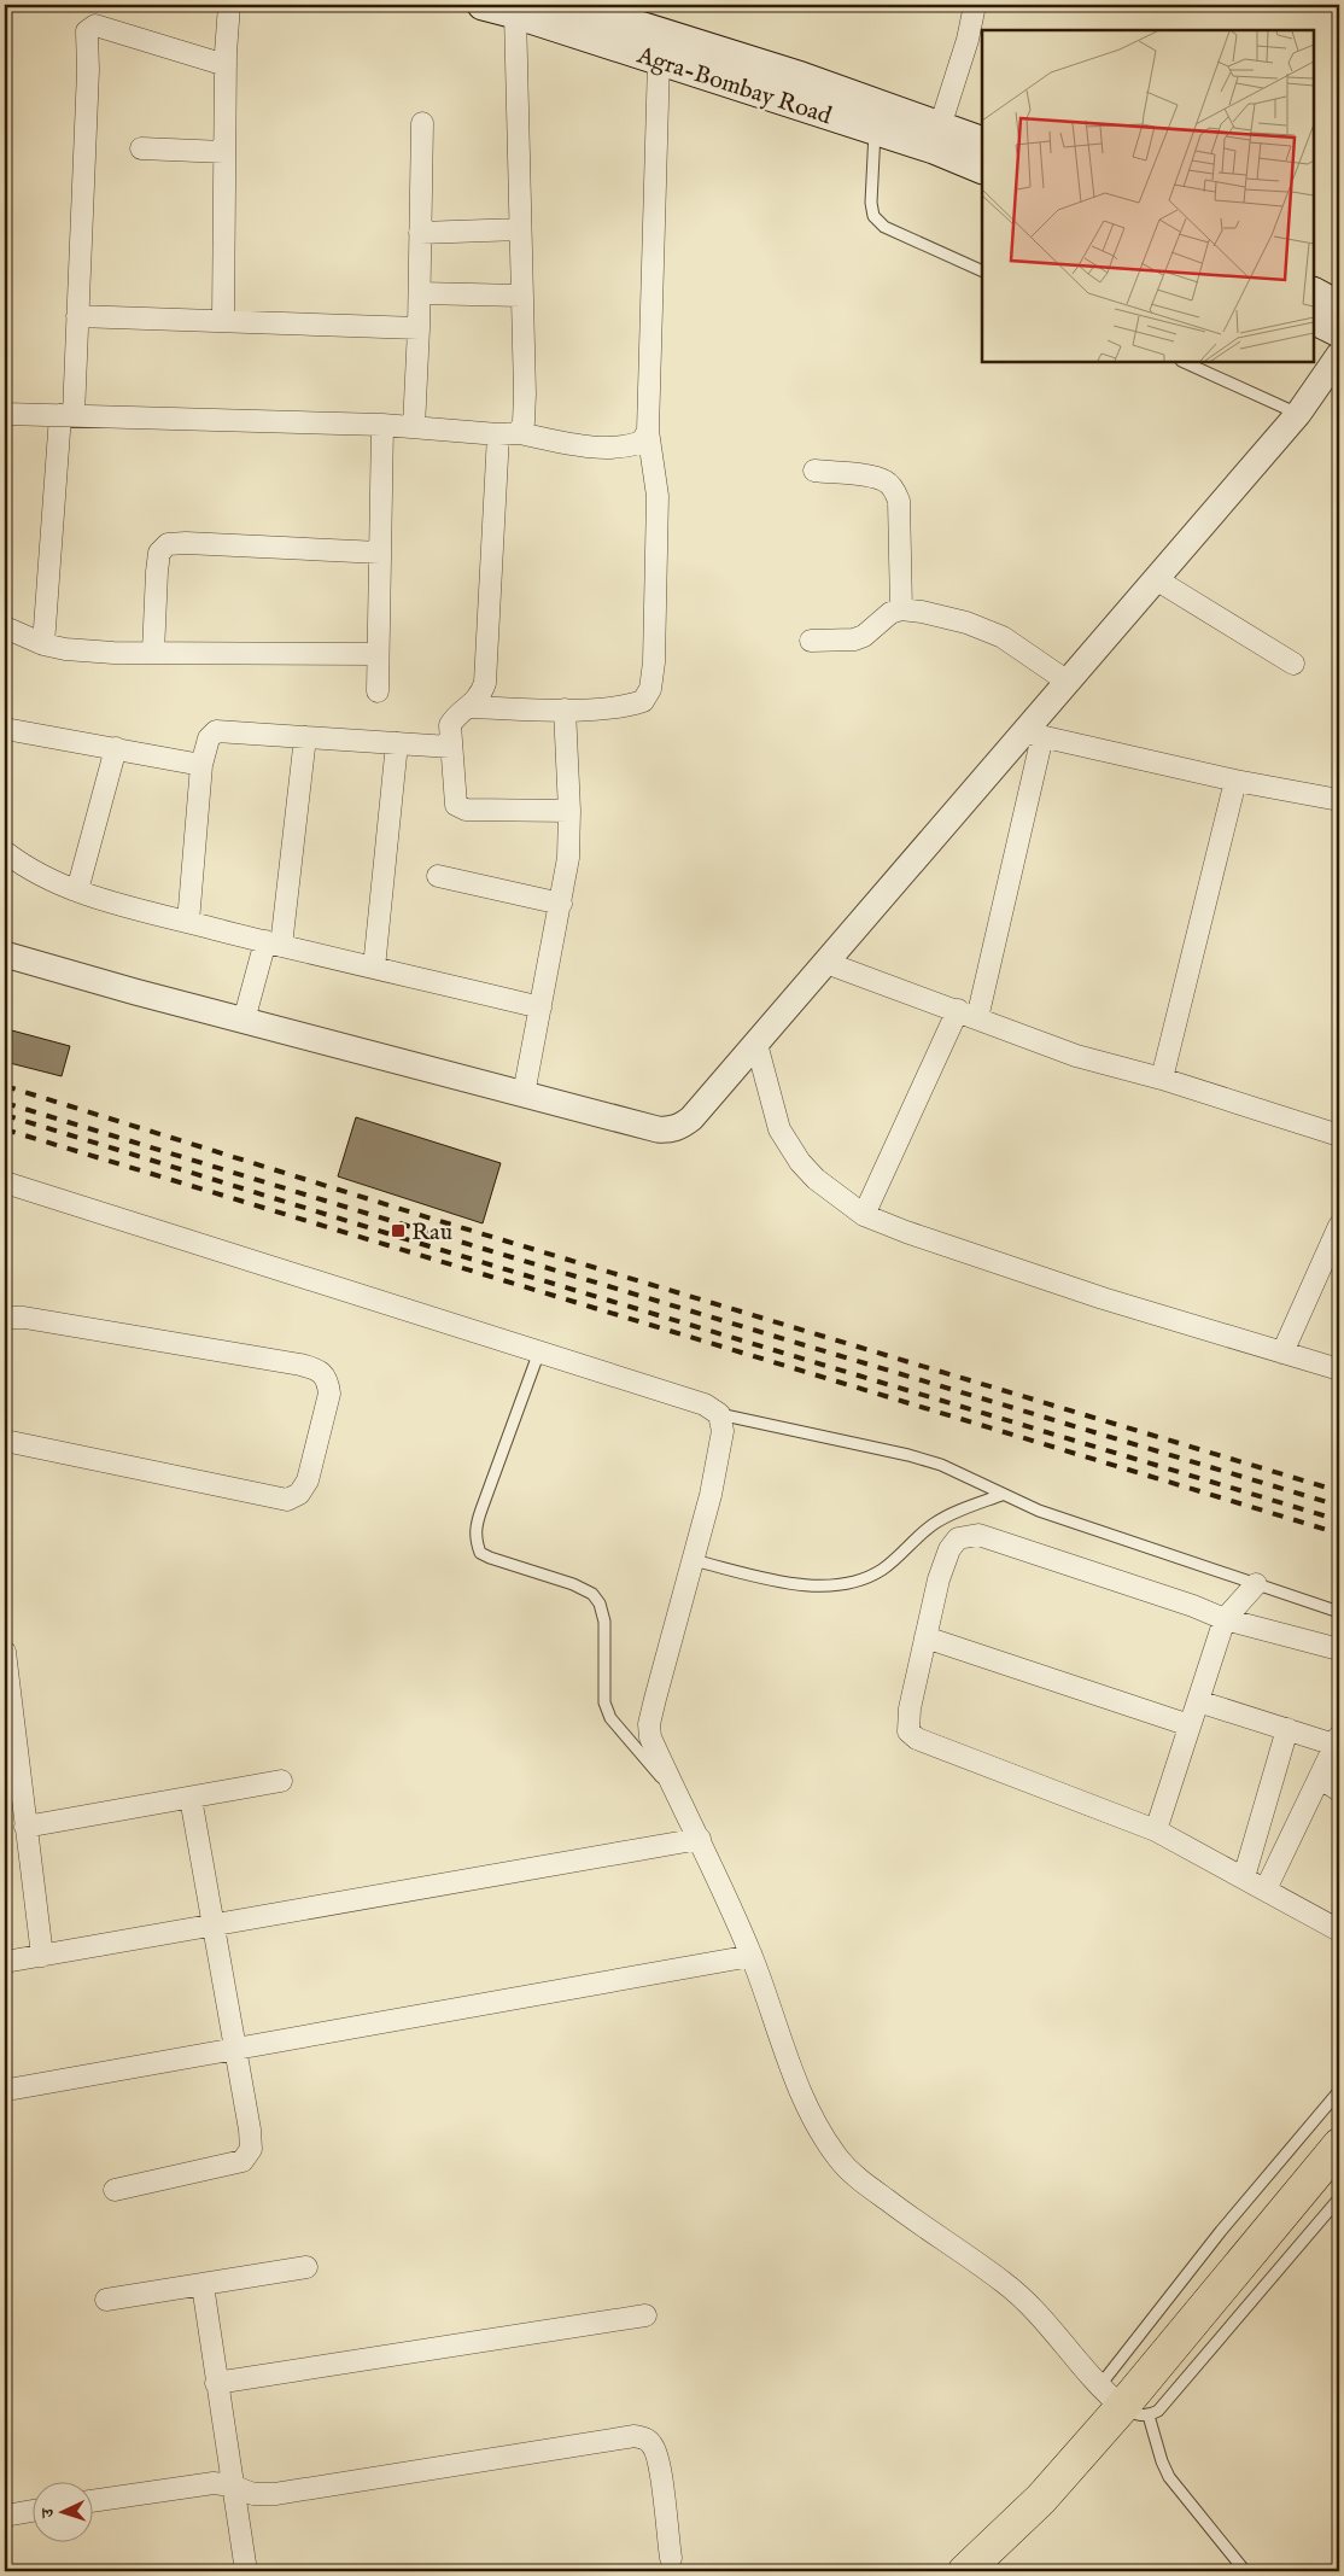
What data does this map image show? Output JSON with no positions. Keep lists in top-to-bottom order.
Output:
{
  "streets": {
    "main road": ["Agra-Bombay Road"]
  },
  "places": {
    "transit": ["Rau"]
  },
  "north": "left"
}
